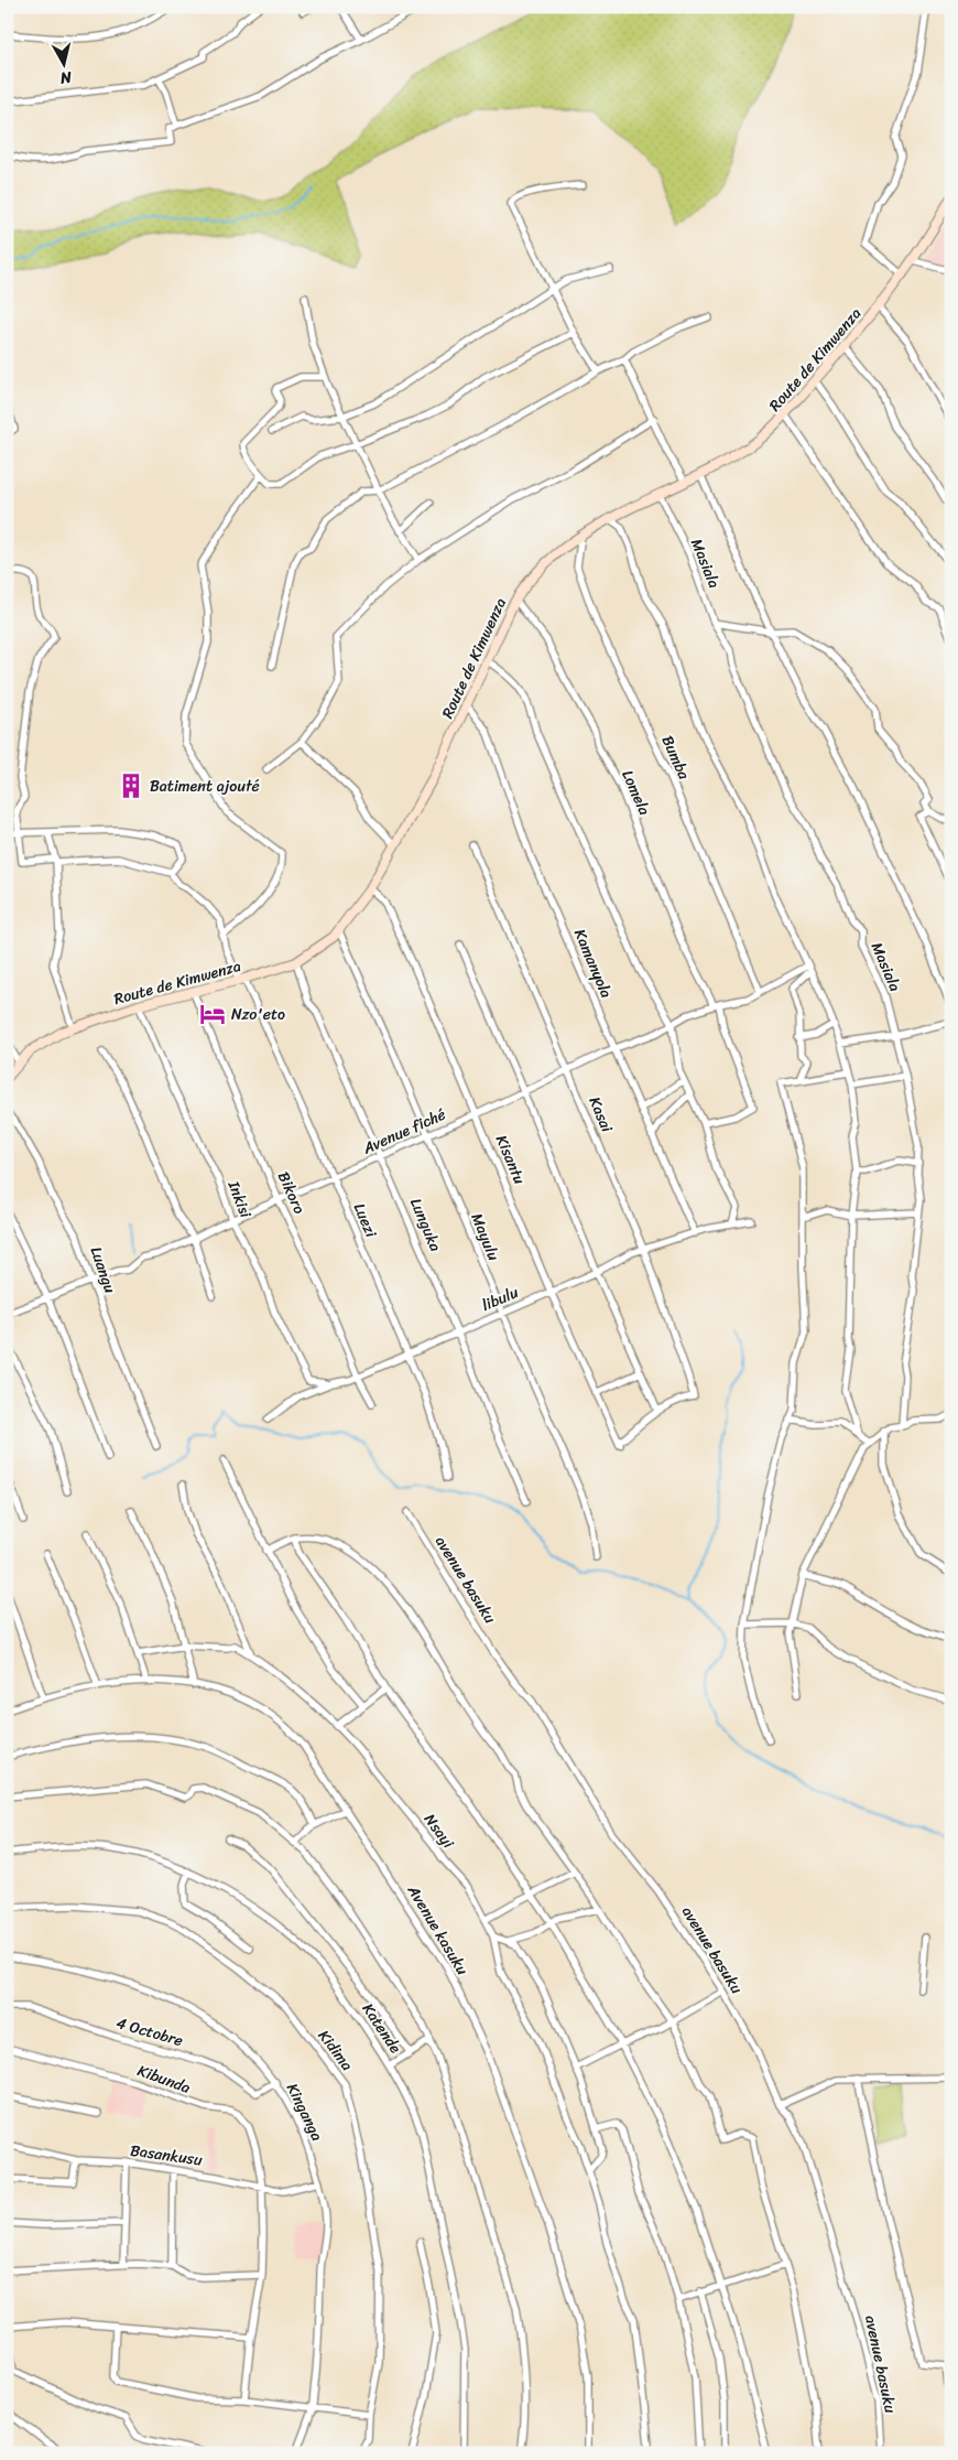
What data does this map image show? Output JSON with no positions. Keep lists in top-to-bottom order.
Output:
{
  "streets": {
    "street": [
      "Route de Kimwenza",
      "Masiala",
      "Bumba",
      "Lomela",
      "Kamanyola",
      "Kasai",
      "Avenue fiché",
      "Kisantu",
      "Bikoro",
      "Inkisi",
      "Luezi",
      "Lunguka",
      "Mayulu",
      "Luangu",
      "libulu",
      "avenue basuku",
      "Nsayi",
      "Avenue kasuku",
      "Katende",
      "4 Octobre",
      "Kidima",
      "Kibunda",
      "Kinganga",
      "Basankusu"
    ]
  },
  "crossings": [
    ["Route de Kimwenza", "Masiala"],
    ["Route de Kimwenza", "Bumba"],
    ["Route de Kimwenza", "Lomela"],
    ["Route de Kimwenza", "Kamanyola"],
    ["Route de Kimwenza", "Kisantu"],
    ["Route de Kimwenza", "Bikoro"],
    ["Route de Kimwenza", "Inkisi"],
    ["Route de Kimwenza", "Luezi"],
    ["Route de Kimwenza", "Lunguka"],
    ["Route de Kimwenza", "Mayulu"],
    ["Bumba", "Avenue fiché"],
    ["Lomela", "Avenue fiché"],
    ["Kamanyola", "Avenue fiché"],
    ["Kamanyola", "libulu"],
    ["Kasai", "Avenue fiché"],
    ["Kasai", "Kisantu"],
    ["Kasai", "libulu"],
    ["Avenue fiché", "Kisantu"],
    ["Avenue fiché", "Bikoro"],
    ["Avenue fiché", "Inkisi"],
    ["Avenue fiché", "Luezi"],
    ["Avenue fiché", "Lunguka"],
    ["Avenue fiché", "Mayulu"],
    ["Avenue fiché", "Luangu"],
    ["Kisantu", "libulu"],
    ["Bikoro", "libulu"],
    ["Inkisi", "libulu"],
    ["Luezi", "libulu"],
    ["Lunguka", "libulu"],
    ["Mayulu", "libulu"],
    ["4 Octobre", "Kinganga"],
    ["Kibunda", "Basankusu"],
    ["Kinganga", "Basankusu"]
  ],
  "places": {
    "building": ["Batiment ajouté"],
    "hotel": ["Nzo'eto"]
  },
  "north": "bottom"
}
